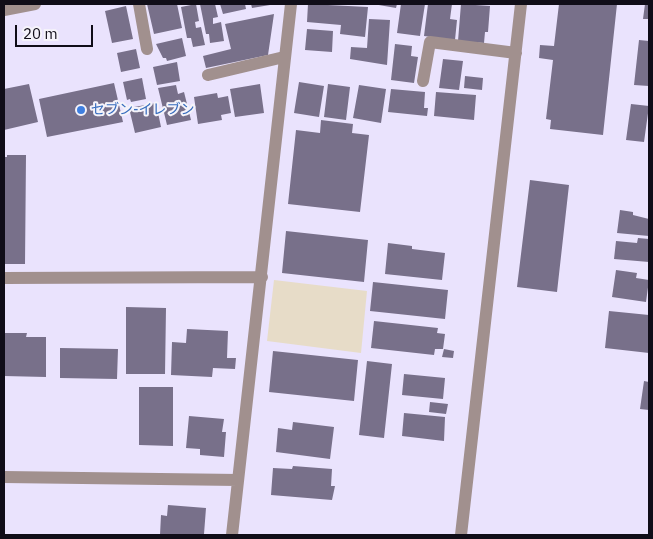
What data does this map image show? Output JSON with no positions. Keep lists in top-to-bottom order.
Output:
{
  "places": ["セブン-イレブン"],
  "scale_bar": "20 m"
}
